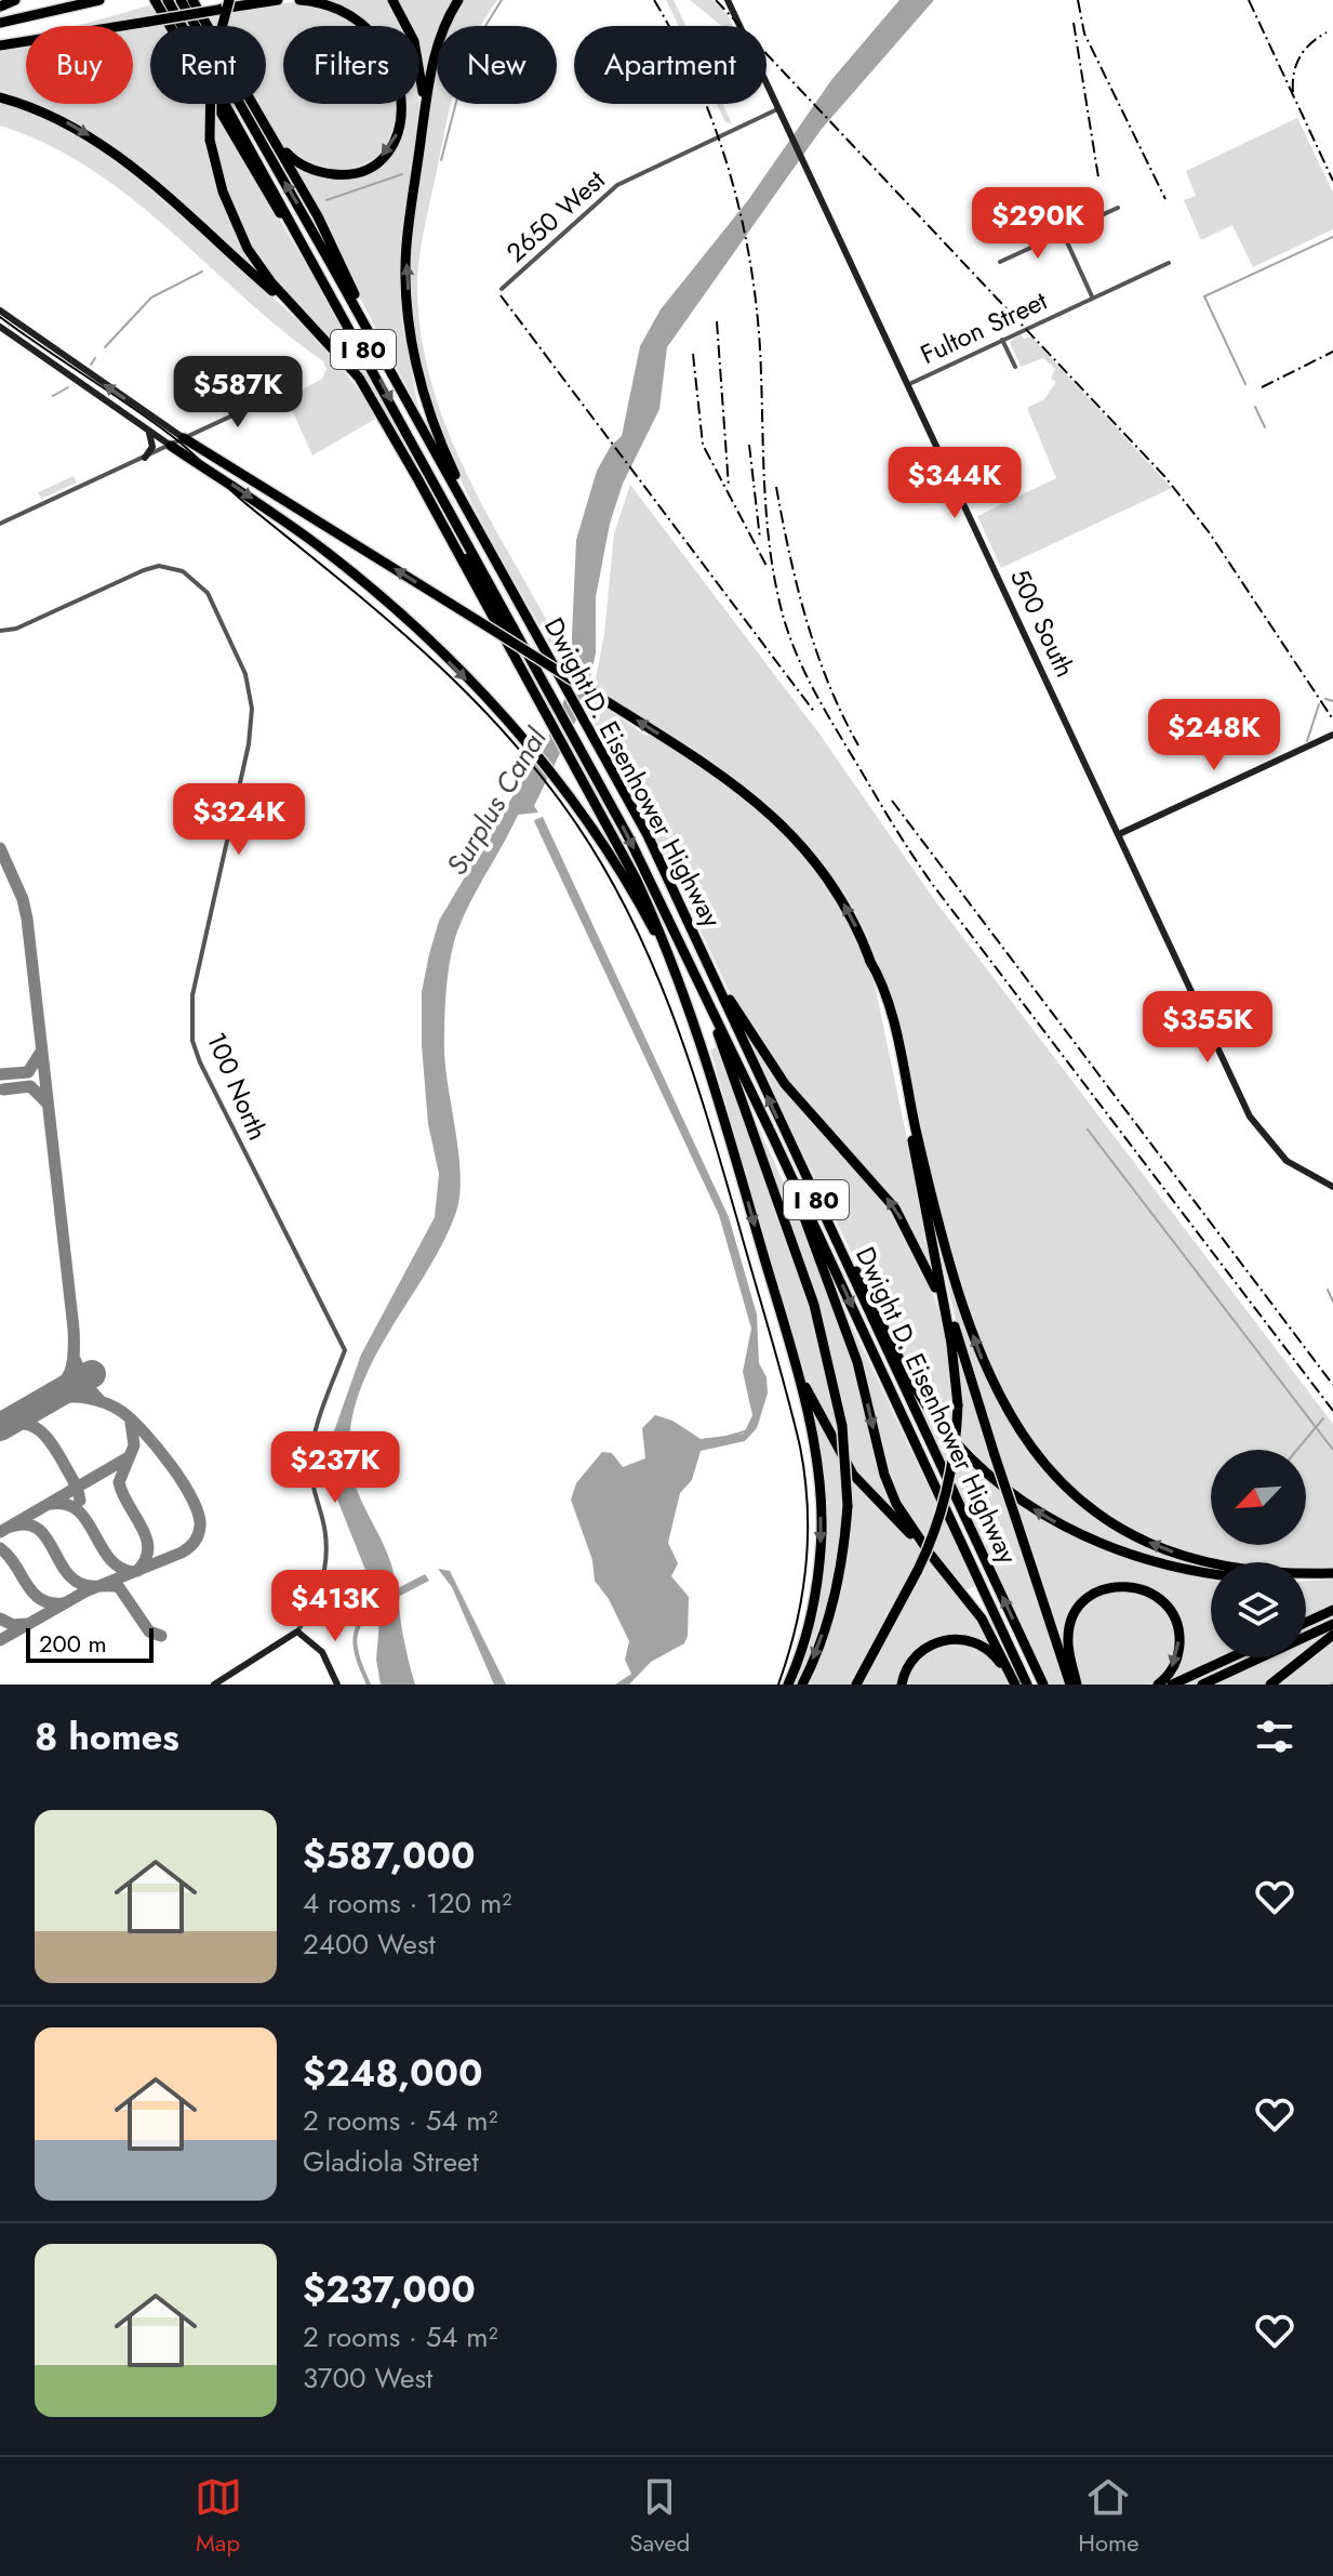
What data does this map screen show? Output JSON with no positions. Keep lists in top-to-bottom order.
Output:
{
  "streets": {
    "highway": ["I 80", "Dwight D. Eisenhower Highway"],
    "street": [
      "2650 West",
      "Fulton Street",
      "500 South",
      "100 North"
    ]
  },
  "crossings": [
    ["2650 West", "500 South"],
    ["Fulton Street", "500 South"]
  ],
  "water": ["Surplus Canal"],
  "scale_bar": "200 m",
  "north": "bottom left",
  "page": {
    "chip": [
      "Buy",
      "Rent",
      "Filters",
      "New",
      "Apartment"
    ],
    "price": [
      "$290K",
      "$587K",
      "$344K",
      "$248K",
      "$324K",
      "$355K",
      "$237K",
      "$413K"
    ],
    "scale": "200 m",
    "heading": "8 homes",
    "list": [
      {
        "name": "$587,000",
        "note": "4 rooms · 120 m² · 2400 West"
      },
      {
        "name": "$248,000",
        "note": "2 rooms · 54 m² · Gladiola Street"
      },
      {
        "name": "$237,000",
        "note": "2 rooms · 54 m² · 3700 West"
      }
    ],
    "tabs": ["Map", "Saved", "Home"]
  }
}
